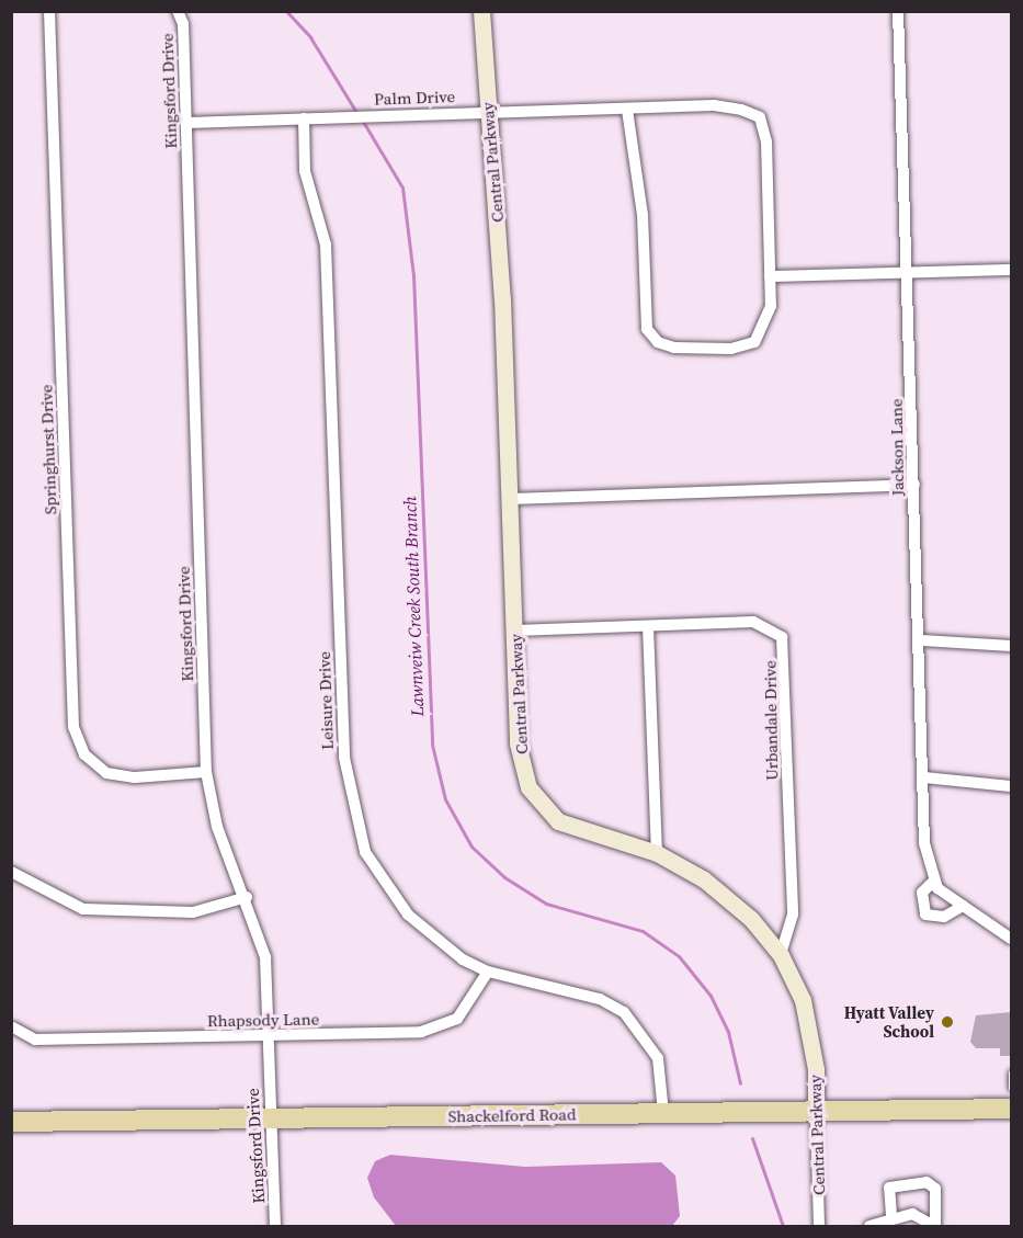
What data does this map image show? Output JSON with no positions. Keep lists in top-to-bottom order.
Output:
{
  "streets": {
    "main road": ["Shackelford Road"],
    "street": [
      "Kingsford Drive",
      "Palm Drive",
      "Central Parkway",
      "Jackson Lane",
      "Springhurst Drive",
      "Leisure Drive",
      "Urbandale Drive",
      "Rhapsody Lane"
    ]
  },
  "crossings": [
    ["Kingsford Drive", "Palm Drive"],
    ["Kingsford Drive", "Springhurst Drive"],
    ["Kingsford Drive", "Rhapsody Lane"],
    ["Kingsford Drive", "Shackelford Road"],
    ["Palm Drive", "Central Parkway"],
    ["Palm Drive", "Leisure Drive"],
    ["Central Parkway", "Urbandale Drive"],
    ["Central Parkway", "Shackelford Road"],
    ["Leisure Drive", "Rhapsody Lane"],
    ["Leisure Drive", "Shackelford Road"]
  ],
  "water": ["Lawnveiw Creek South Branch"],
  "places": ["Hyatt Valley School"]
}
